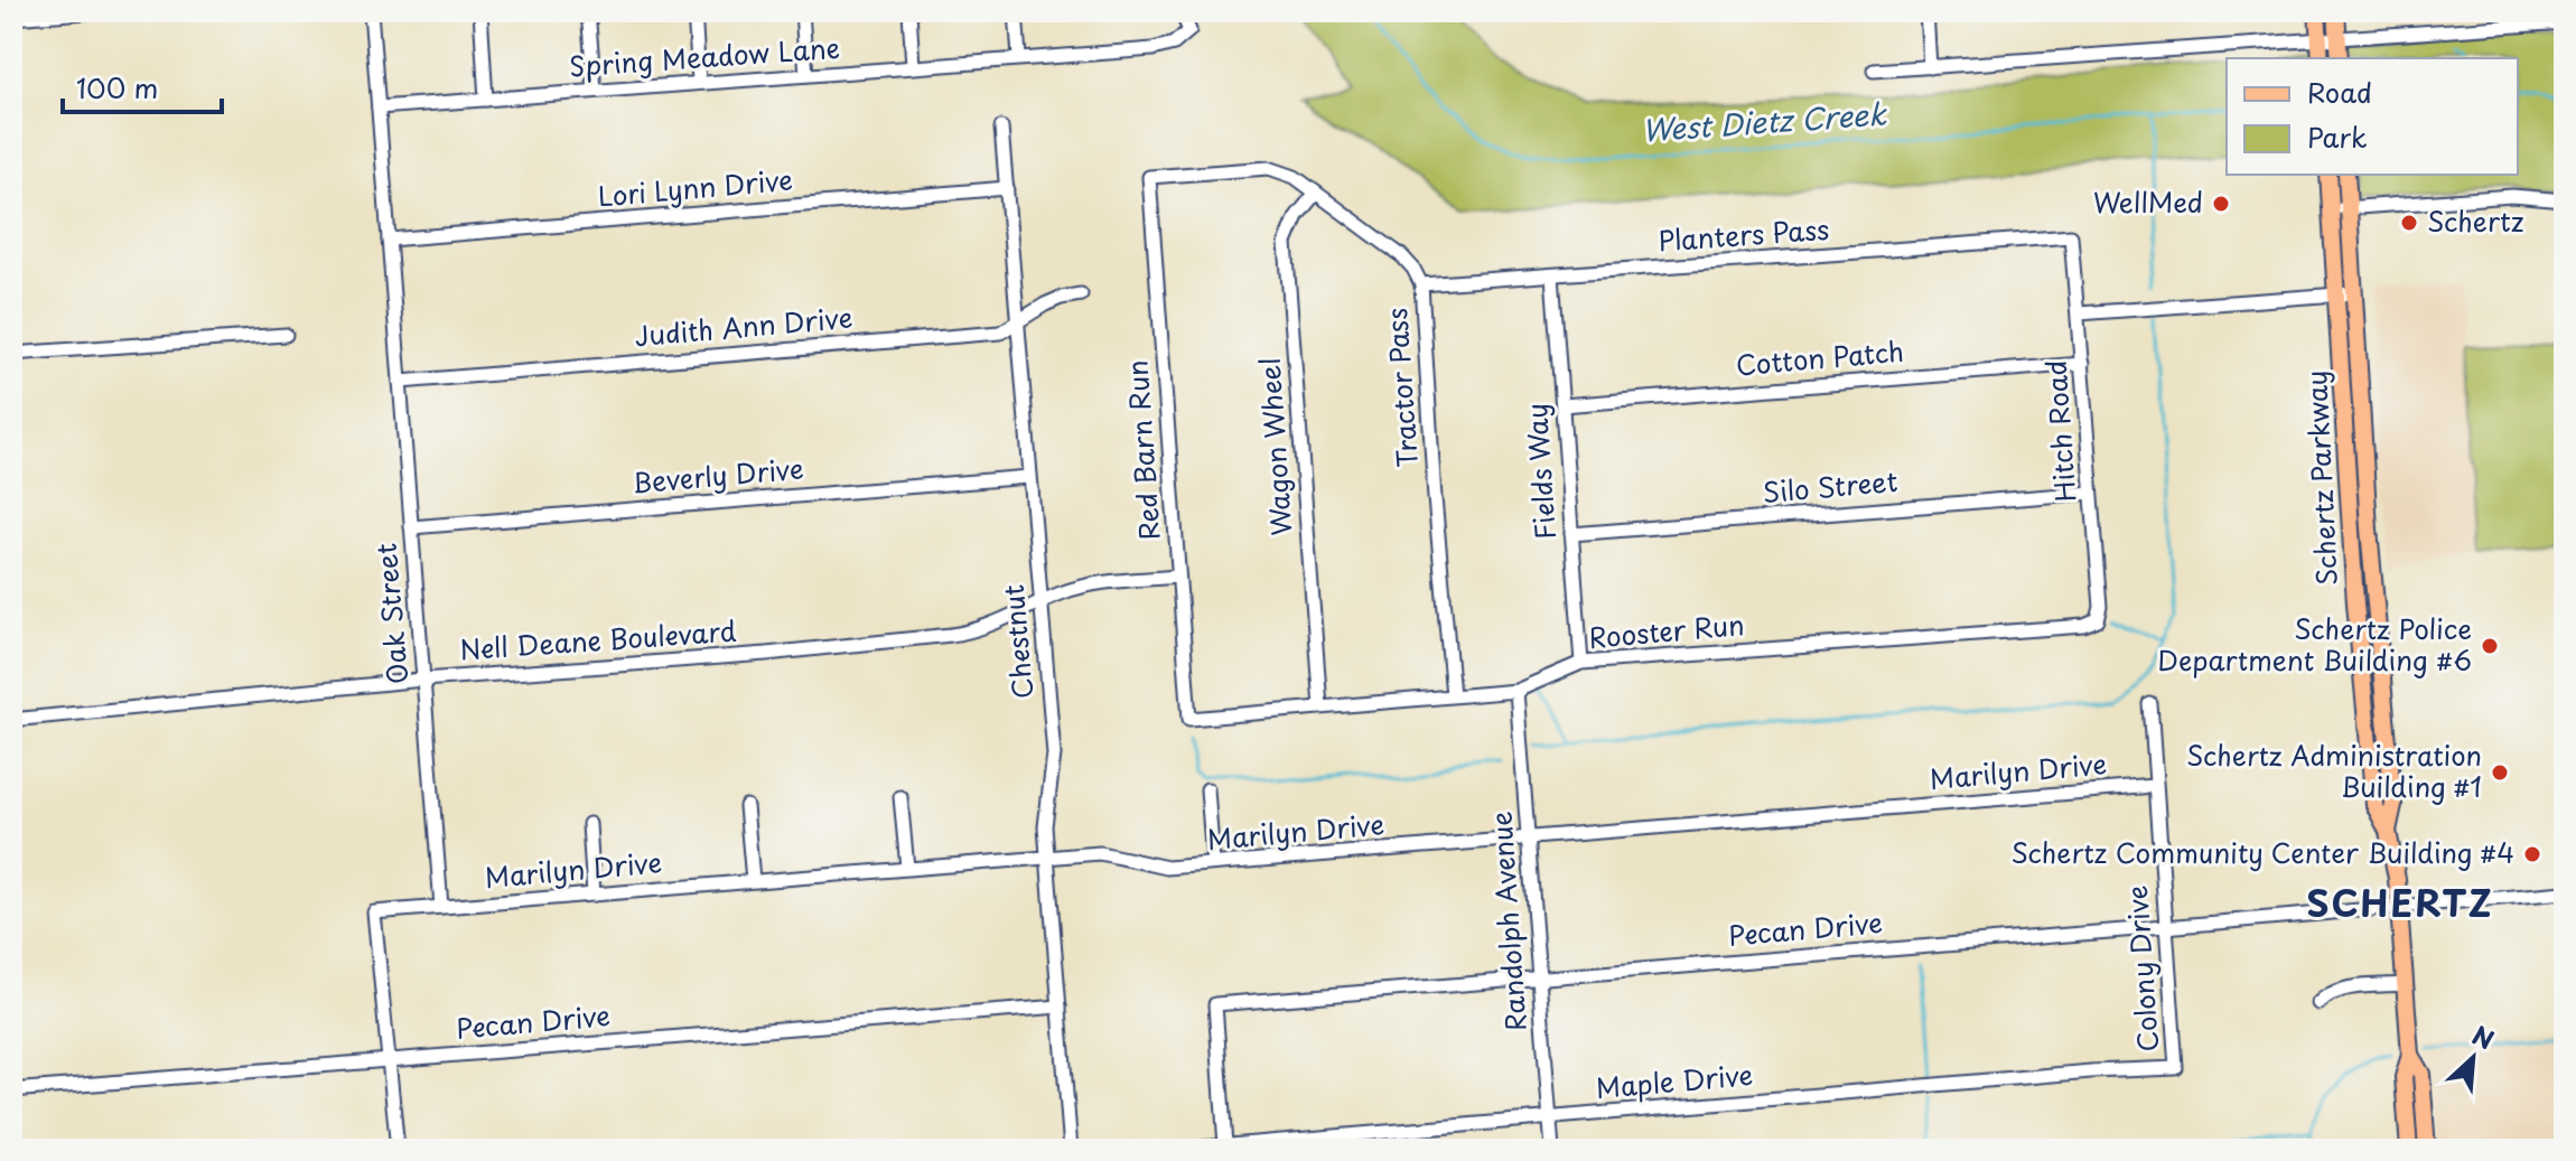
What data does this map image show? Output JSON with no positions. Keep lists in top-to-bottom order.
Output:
{
  "streets": {
    "main road": ["Schertz Parkway"],
    "street": [
      "Spring Meadow Lane",
      "Lori Lynn Drive",
      "Planters Pass",
      "Judith Ann Drive",
      "Cotton Patch",
      "Tractor Pass",
      "Hitch Road",
      "Wagon Wheel",
      "Red Barn Run",
      "Fields Way",
      "Beverly Drive",
      "Silo Street",
      "Oak Street",
      "Rooster Run",
      "Nell Deane Boulevard",
      "Chestnut",
      "Marilyn Drive",
      "Randolph Avenue",
      "Pecan Drive",
      "Colony Drive",
      "Maple Drive"
    ]
  },
  "crossings": [
    ["Spring Meadow Lane", "Oak Street"],
    ["Lori Lynn Drive", "Oak Street"],
    ["Lori Lynn Drive", "Chestnut"],
    ["Planters Pass", "Tractor Pass"],
    ["Planters Pass", "Hitch Road"],
    ["Planters Pass", "Fields Way"],
    ["Judith Ann Drive", "Oak Street"],
    ["Judith Ann Drive", "Chestnut"],
    ["Cotton Patch", "Hitch Road"],
    ["Cotton Patch", "Fields Way"],
    ["Tractor Pass", "Wagon Wheel"],
    ["Tractor Pass", "Red Barn Run"],
    ["Tractor Pass", "Rooster Run"],
    ["Hitch Road", "Silo Street"],
    ["Hitch Road", "Rooster Run"],
    ["Wagon Wheel", "Rooster Run"],
    ["Red Barn Run", "Rooster Run"],
    ["Red Barn Run", "Nell Deane Boulevard"],
    ["Fields Way", "Silo Street"],
    ["Fields Way", "Rooster Run"],
    ["Beverly Drive", "Oak Street"],
    ["Beverly Drive", "Chestnut"],
    ["Schertz Parkway", "Pecan Drive"],
    ["Oak Street", "Nell Deane Boulevard"],
    ["Oak Street", "Marilyn Drive"],
    ["Rooster Run", "Randolph Avenue"],
    ["Nell Deane Boulevard", "Chestnut"],
    ["Chestnut", "Marilyn Drive"],
    ["Chestnut", "Pecan Drive"],
    ["Marilyn Drive", "Randolph Avenue"],
    ["Marilyn Drive", "Colony Drive"],
    ["Randolph Avenue", "Pecan Drive"],
    ["Randolph Avenue", "Maple Drive"],
    ["Pecan Drive", "Colony Drive"],
    ["Pecan Drive", "Maple Drive"],
    ["Colony Drive", "Maple Drive"]
  ],
  "districts": ["SCHERTZ"],
  "water": ["West Dietz Creek"],
  "places": [
    "WellMed",
    "Schertz",
    "Schertz Police Department Building #6",
    "Schertz Administration Building #1",
    "Schertz Community Center Building #4"
  ],
  "legend": ["Road", "Park"],
  "scale_bar": "100 m",
  "north": "top right"
}
